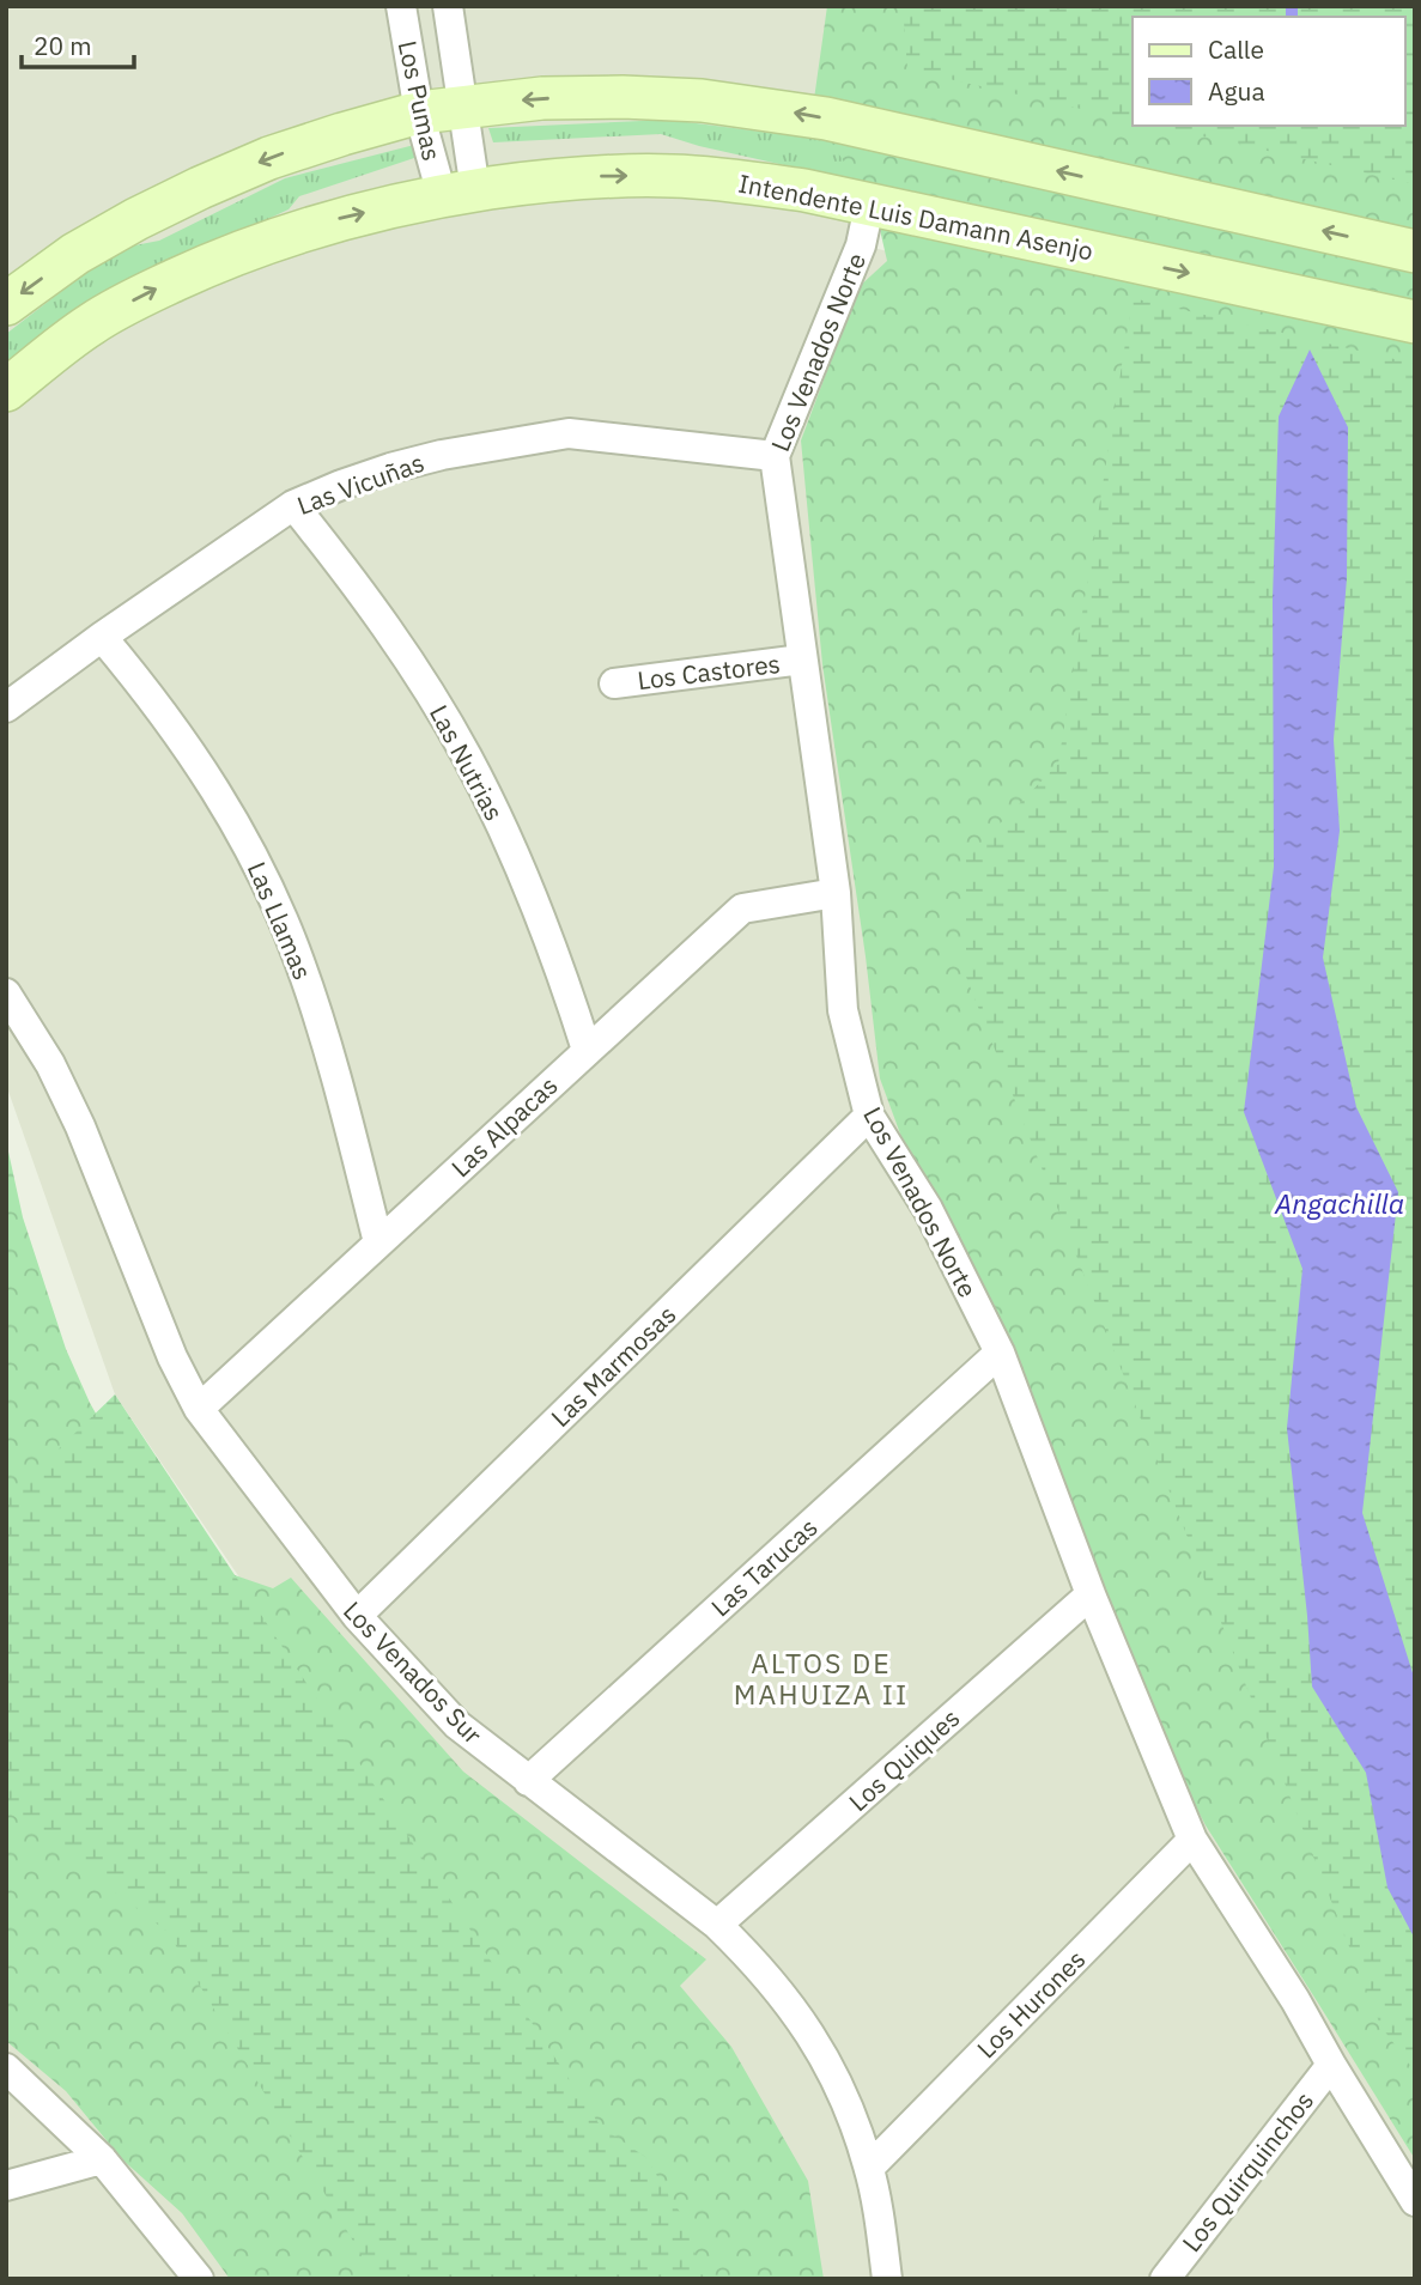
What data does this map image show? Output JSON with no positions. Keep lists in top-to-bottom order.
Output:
{
  "streets": {
    "main road": ["Intendente Luis Damann Asenjo"],
    "street": [
      "Los Pumas",
      "Los Venados Norte",
      "Las Vicuñas",
      "Los Castores",
      "Las Nutrias",
      "Las Llamas",
      "Las Alpacas",
      "Las Marmosas",
      "Las Tarucas",
      "Los Venados Sur",
      "Los Quiques",
      "Los Hurones",
      "Los Quirquinchos"
    ]
  },
  "crossings": [
    ["Los Pumas", "Intendente Luis Damann Asenjo"],
    ["Intendente Luis Damann Asenjo", "Los Venados Norte"],
    ["Los Venados Norte", "Las Vicuñas"],
    ["Los Venados Norte", "Los Castores"],
    ["Los Venados Norte", "Las Alpacas"],
    ["Los Venados Norte", "Las Marmosas"],
    ["Los Venados Norte", "Las Tarucas"],
    ["Los Venados Norte", "Los Quiques"],
    ["Los Venados Norte", "Los Hurones"],
    ["Los Venados Norte", "Los Quirquinchos"],
    ["Las Vicuñas", "Las Nutrias"],
    ["Las Vicuñas", "Las Llamas"],
    ["Las Nutrias", "Las Alpacas"],
    ["Las Llamas", "Las Alpacas"],
    ["Las Alpacas", "Los Venados Sur"],
    ["Las Marmosas", "Los Venados Sur"],
    ["Las Tarucas", "Los Venados Sur"],
    ["Los Venados Sur", "Los Quiques"],
    ["Los Venados Sur", "Los Hurones"]
  ],
  "districts": ["ALTOS DE MAHUIZA II"],
  "water": ["Angachilla"],
  "legend": ["Calle", "Agua"],
  "scale_bar": "20 m"
}
